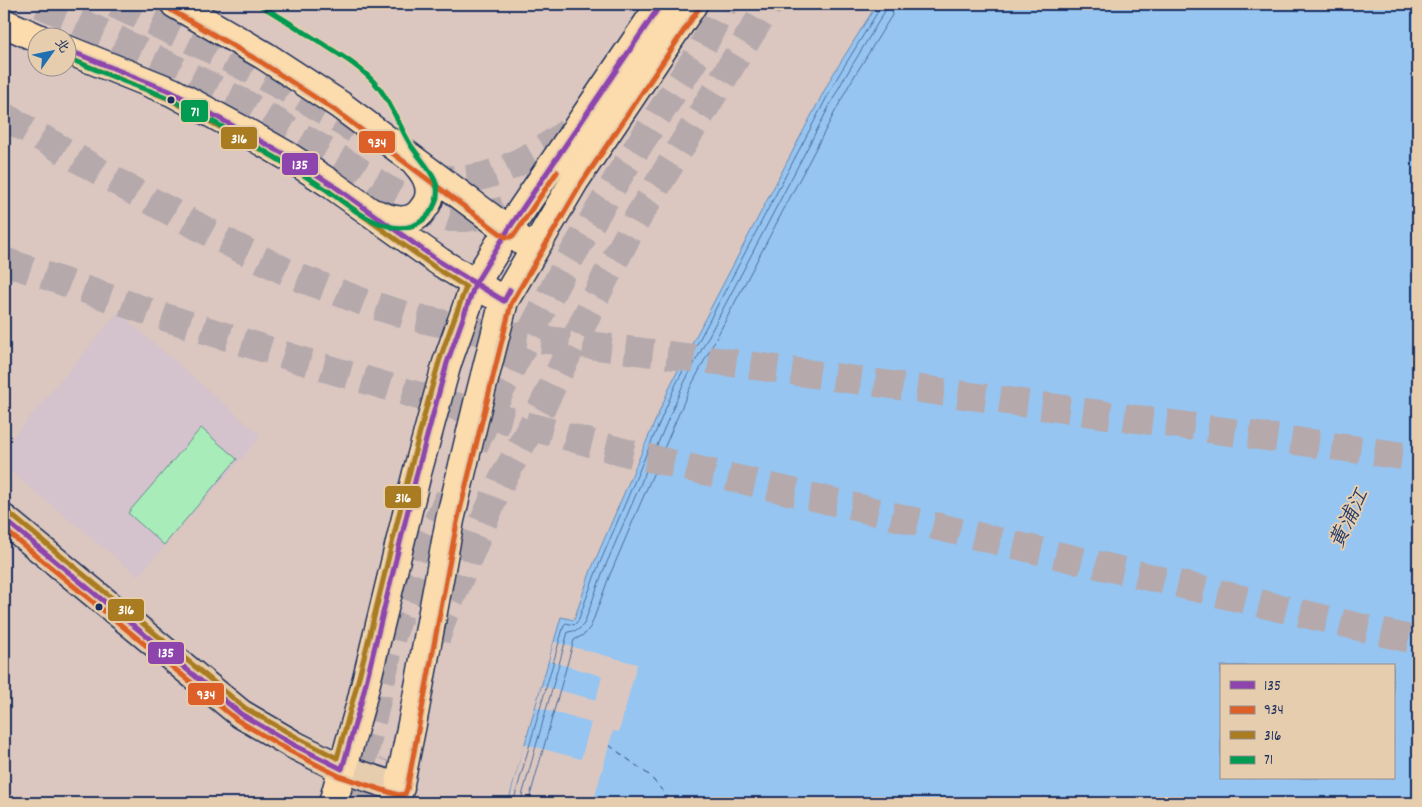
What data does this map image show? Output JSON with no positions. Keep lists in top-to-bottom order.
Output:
{
  "water": ["黄浦江"],
  "lines": [
    "transit line 135",
    "transit line 71",
    "transit line 934",
    "transit line 316"
  ],
  "legend": [
    "135",
    "934",
    "316",
    "71"
  ],
  "north": "top right"
}
